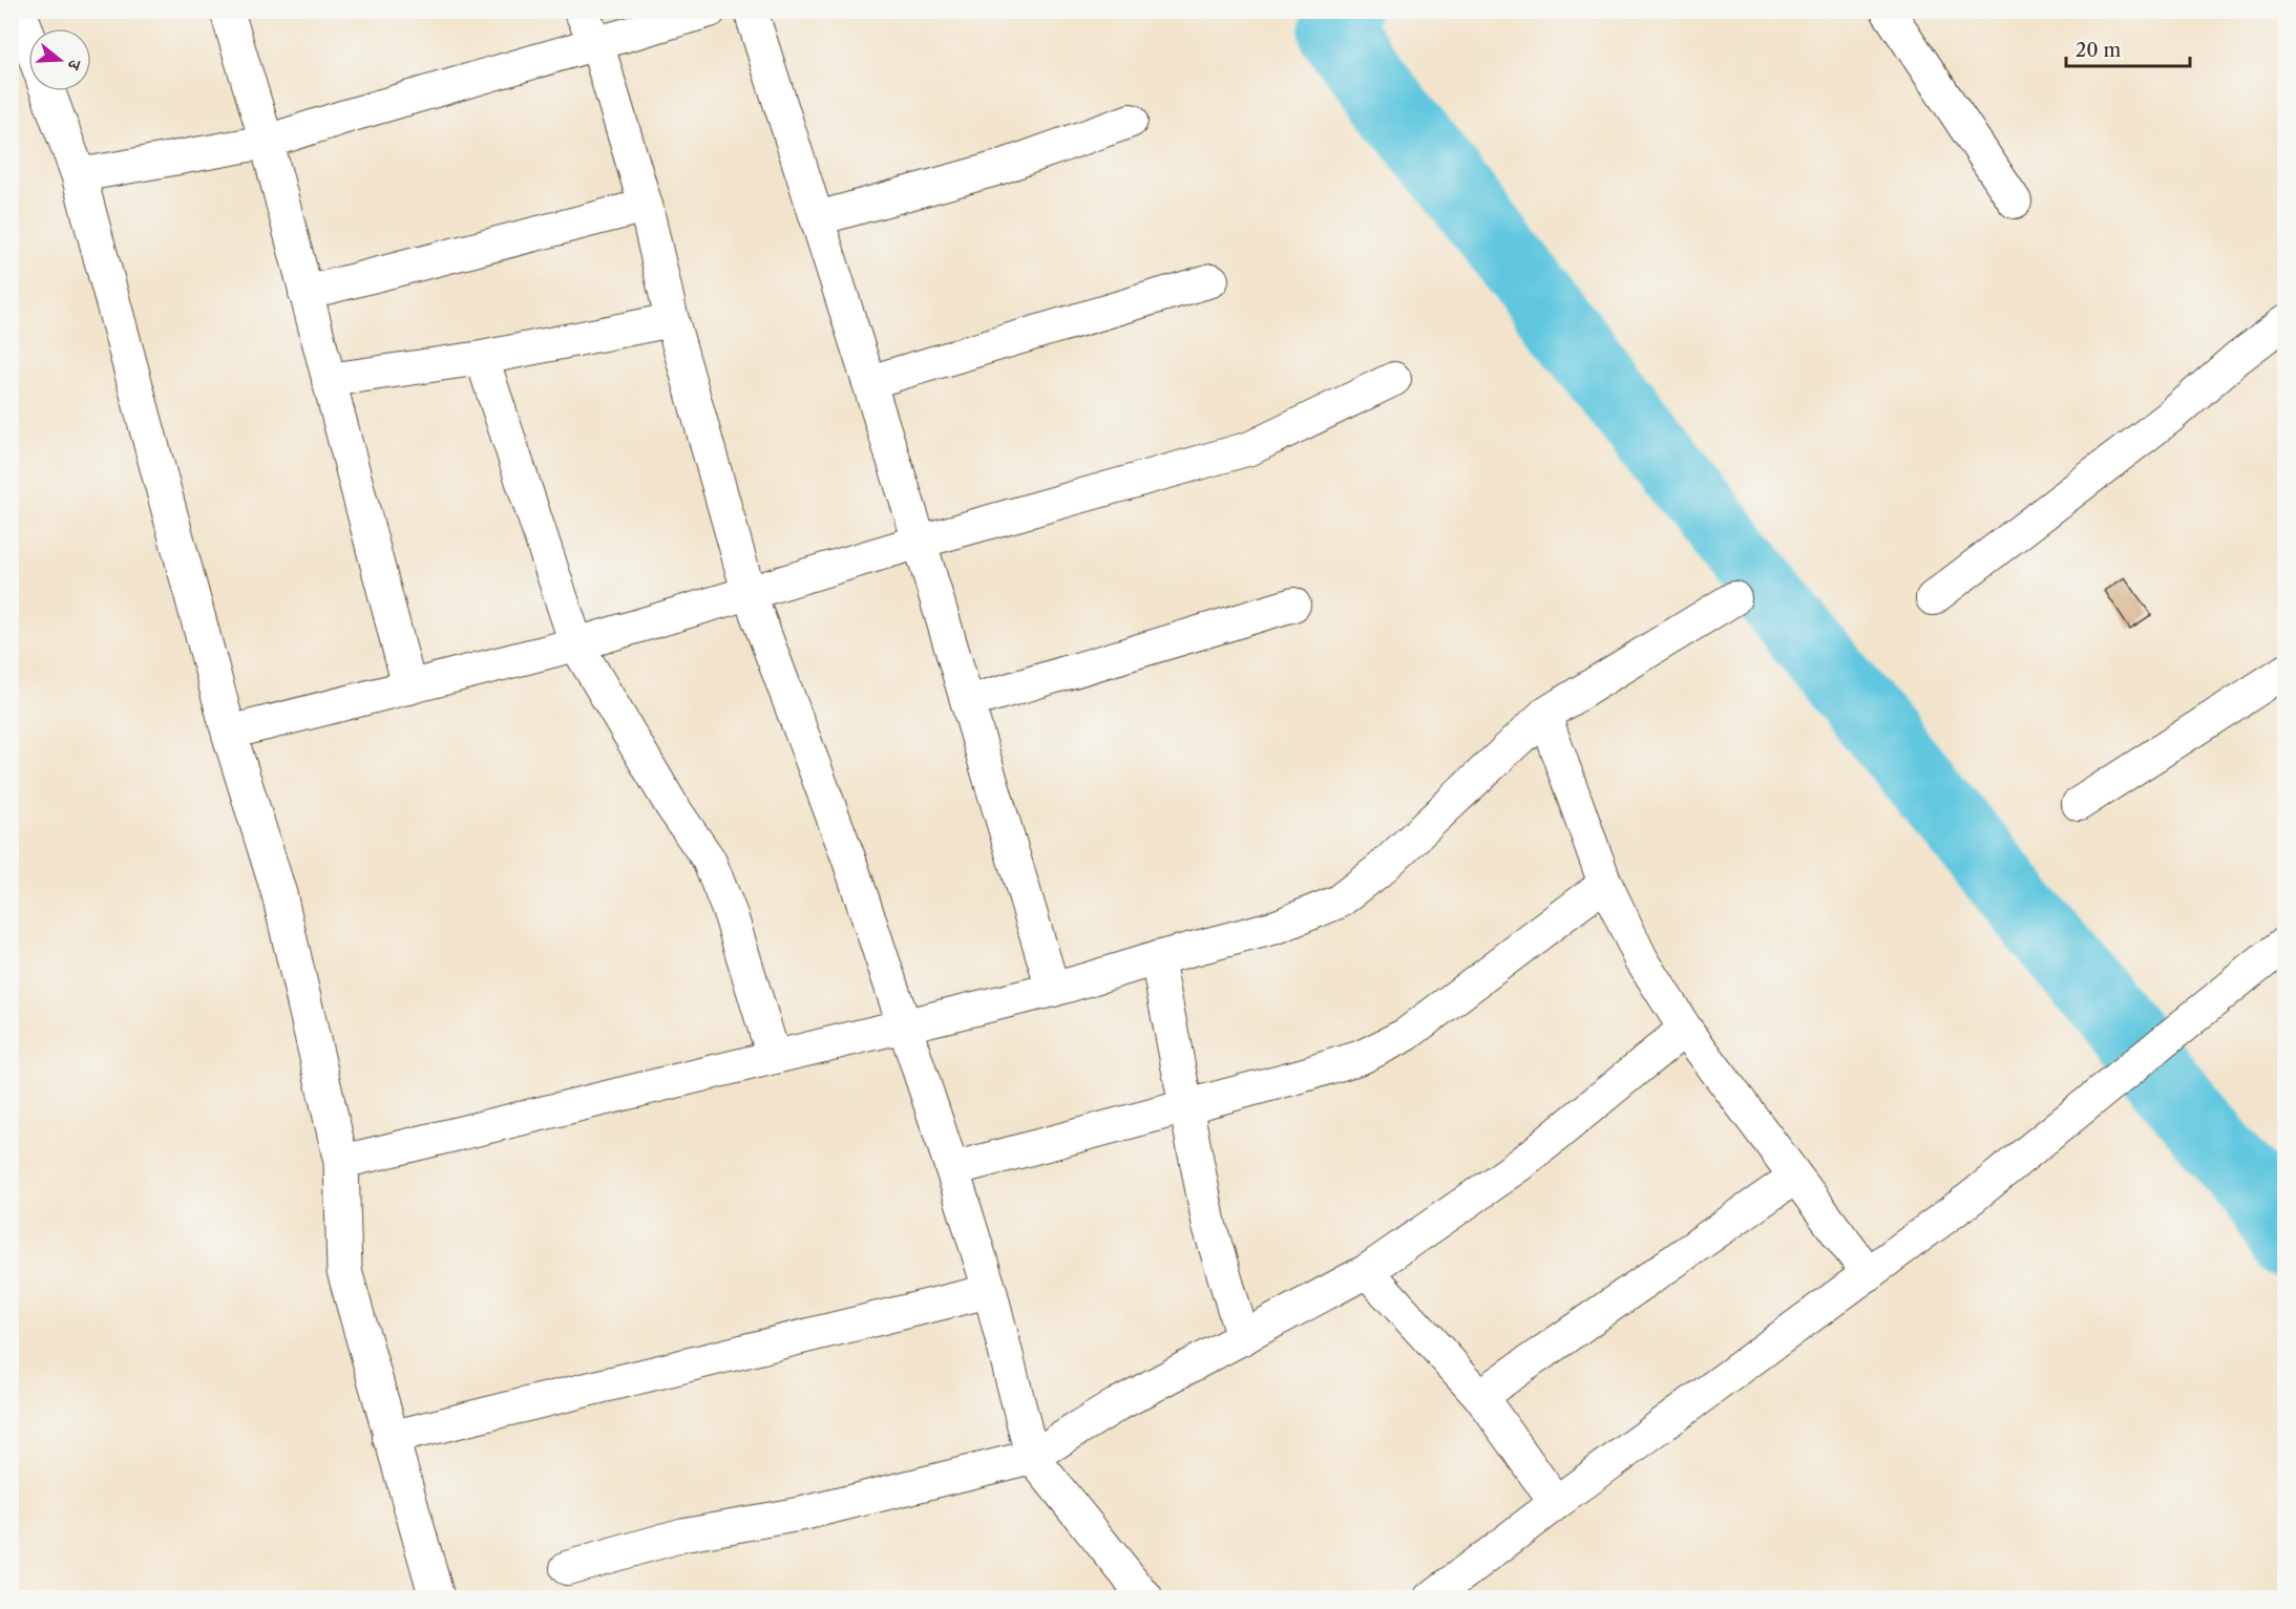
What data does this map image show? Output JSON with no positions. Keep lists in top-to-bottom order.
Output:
{
  "scale_bar": "20 m",
  "north": "right"
}
